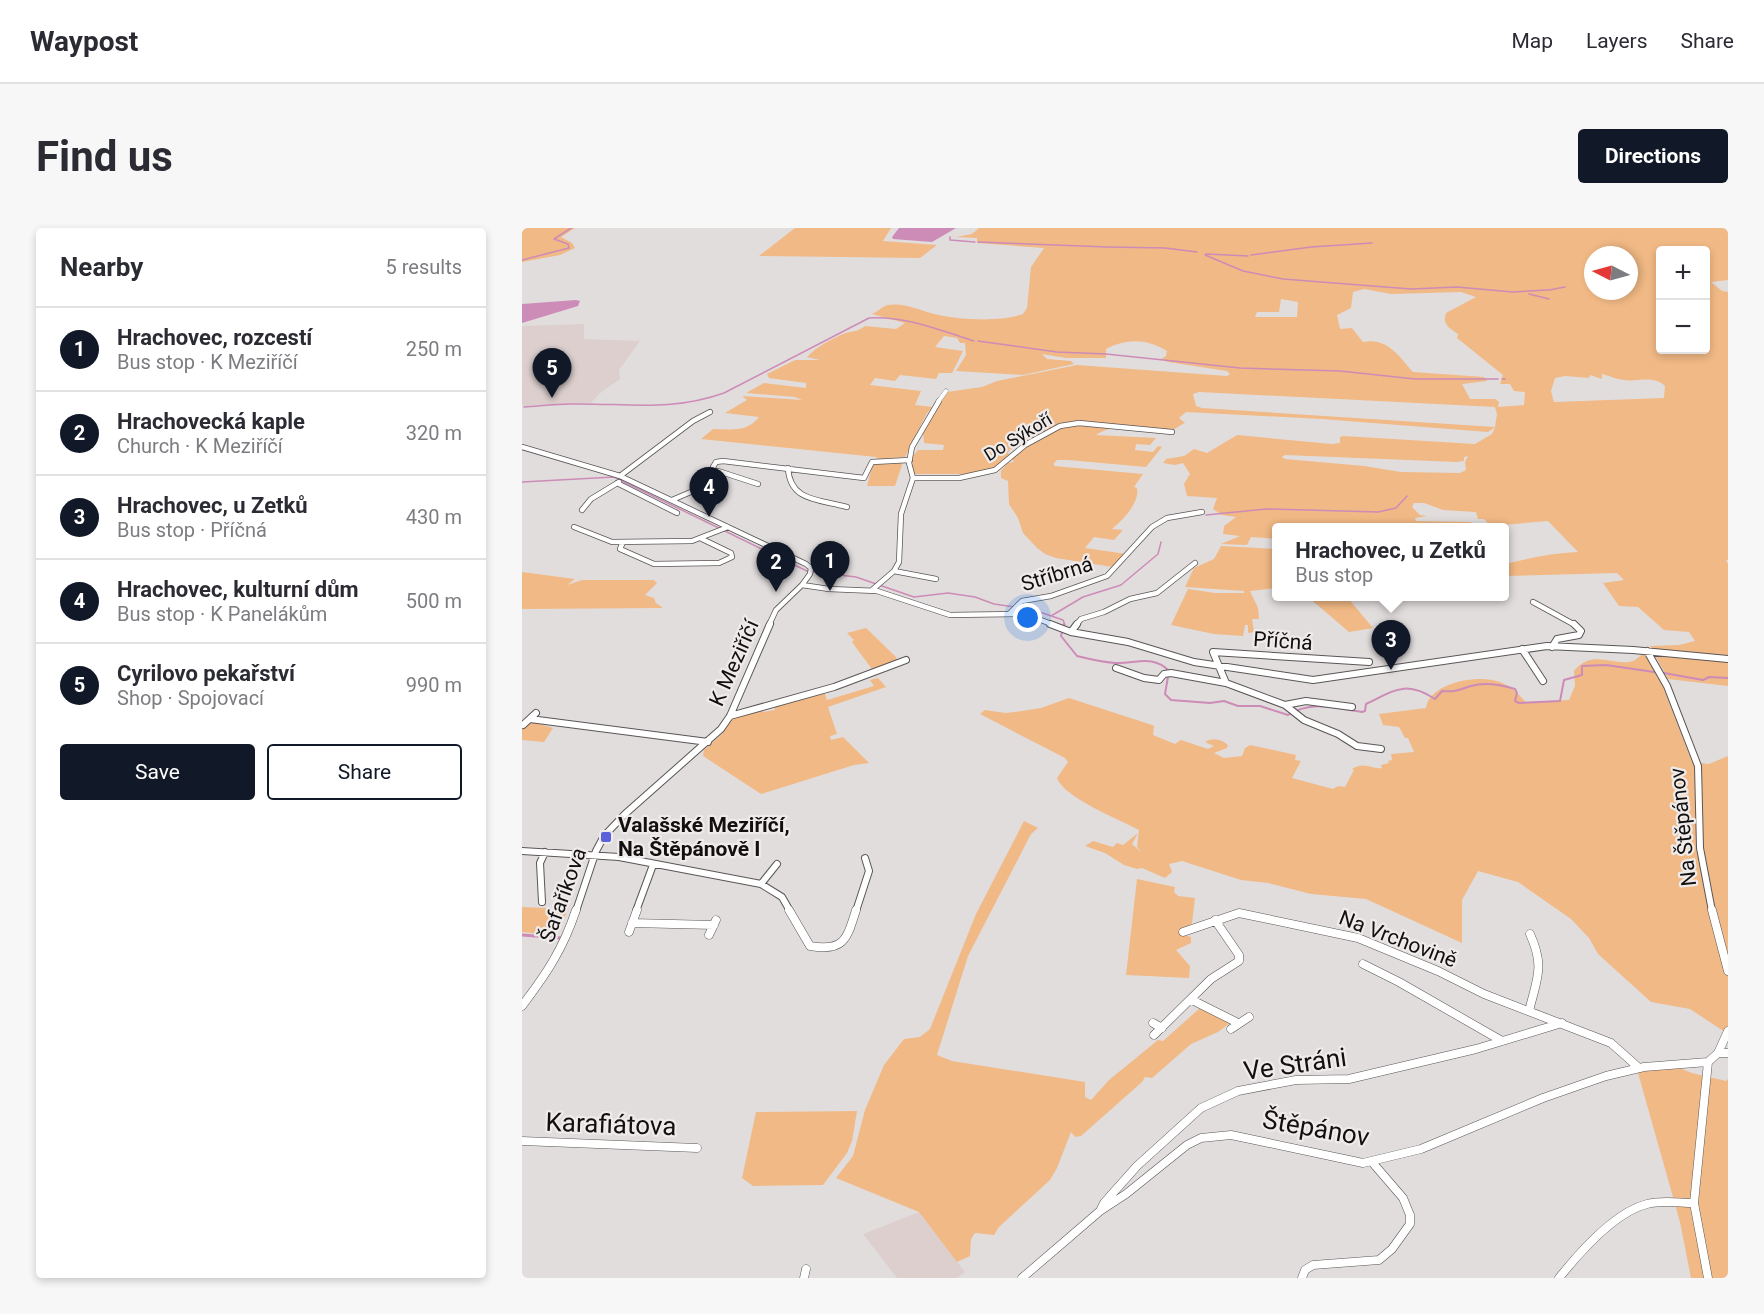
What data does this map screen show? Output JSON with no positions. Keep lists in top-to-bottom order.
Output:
{
  "streets": {
    "street": [
      "Do Sýkoří",
      "Stříbrná",
      "Příčná",
      "K Meziříčí",
      "Na Štěpánov",
      "Šafaříkova",
      "Na Vrchovině",
      "Ve Stráni",
      "Karafiátova",
      "Štěpánov"
    ]
  },
  "crossings": [
    ["K Meziříčí", "Šafaříkova"],
    ["Na Vrchovině", "Ve Stráni"],
    ["Na Vrchovině", "Štěpánov"],
    ["Ve Stráni", "Štěpánov"]
  ],
  "places": {
    "transit": ["Valašské Meziříčí, Na Štěpánově I"]
  },
  "north": "left",
  "page": {
    "header": "Waypost",
    "nav": ["Map", "Layers", "Share"],
    "buttons": [
      "Directions",
      ["Save", "Share"]
    ],
    "title": "Find us",
    "heading": ["Nearby", "5 results"],
    "map_buttons": ["+", "−"],
    "list": [
      {
        "mark": "1",
        "name": "Hrachovec, rozcestí",
        "note": "Bus stop · K Meziříčí",
        "value": "250 m"
      },
      {
        "mark": "2",
        "name": "Hrachovecká kaple",
        "note": "Church · K Meziříčí",
        "value": "320 m"
      },
      {
        "mark": "3",
        "name": "Hrachovec, u Zetků",
        "note": "Bus stop · Příčná",
        "value": "430 m"
      },
      {
        "mark": "4",
        "name": "Hrachovec, kulturní dům",
        "note": "Bus stop · K Panelákům",
        "value": "500 m"
      },
      {
        "mark": "5",
        "name": "Cyrilovo pekařství",
        "note": "Shop · Spojovací",
        "value": "990 m"
      }
    ],
    "pins": [
      "5",
      "4",
      "1",
      "2",
      "3"
    ],
    "popup": ["Hrachovec, u Zetků", "Bus stop"]
  }
}
